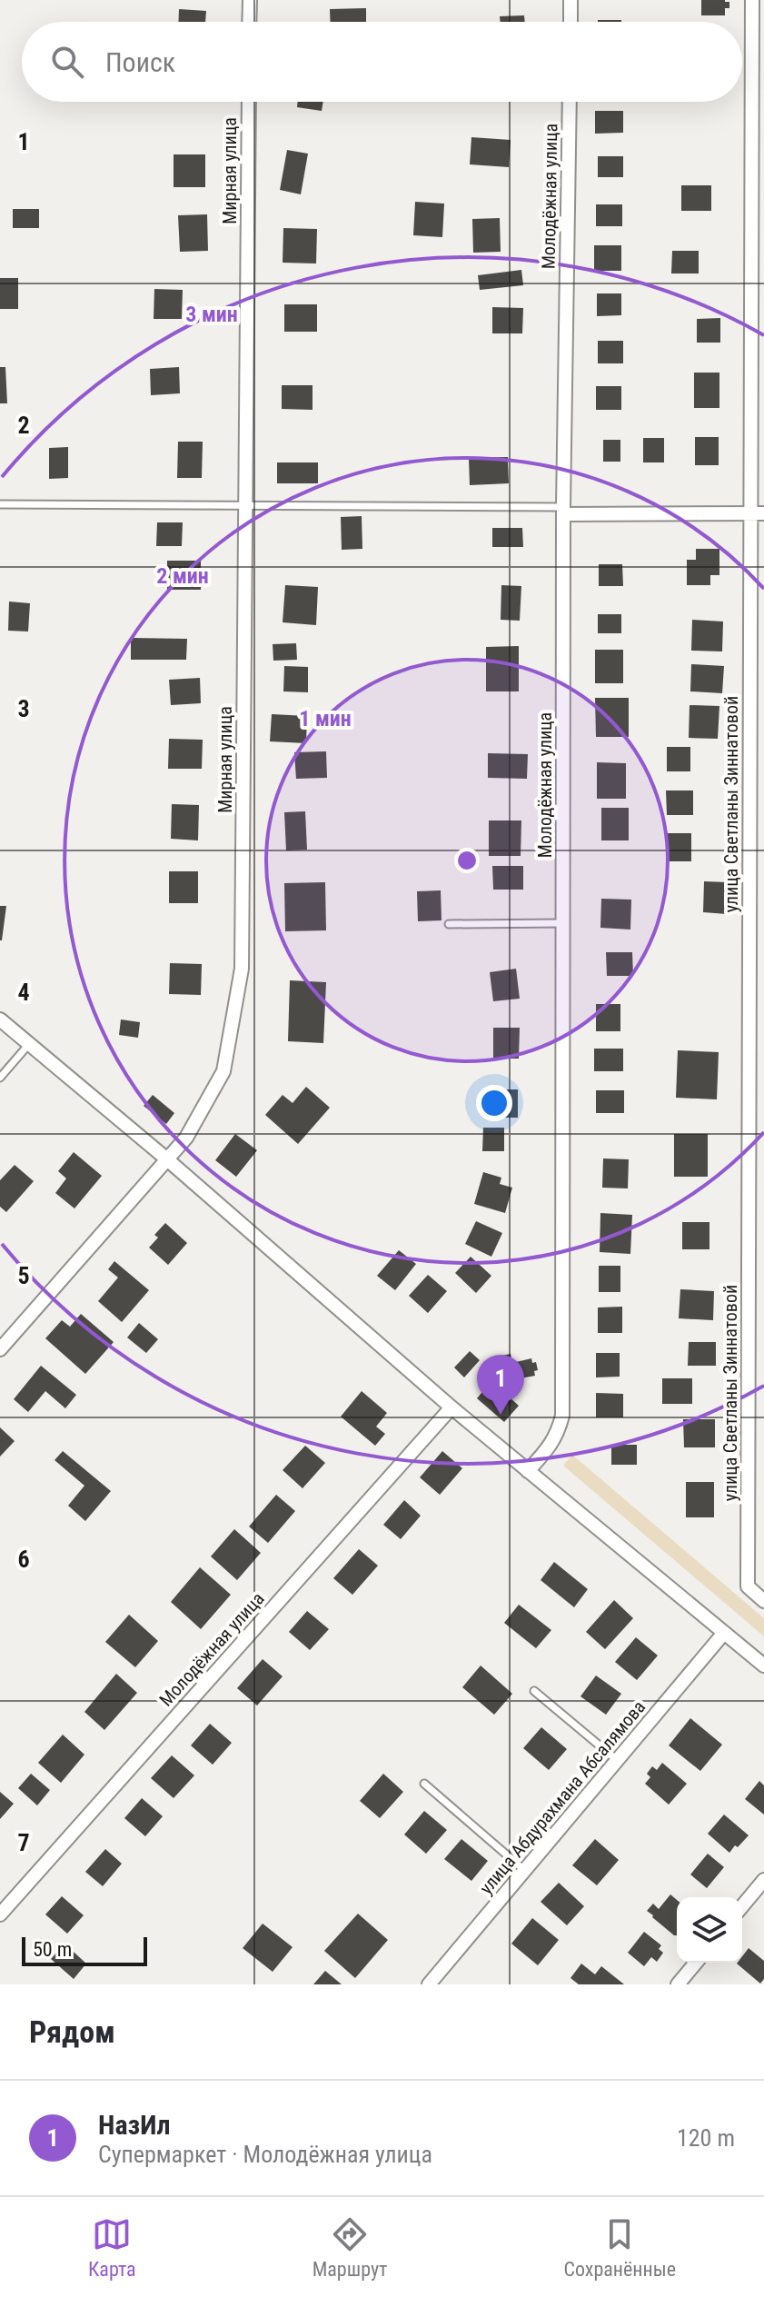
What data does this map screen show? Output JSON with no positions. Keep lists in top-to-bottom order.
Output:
{
  "streets": {
    "street": [
      "Мирная улица",
      "Молодёжная улица",
      "улица Светланы Зиннатовой",
      "улица Абдурахмана Абсалямова"
    ]
  },
  "scale_bar": "50 m",
  "page": {
    "search": "Поиск",
    "pins": "1",
    "scale": "50 m",
    "heading": "Рядом",
    "list": [
      {
        "mark": "1",
        "name": "НазИл",
        "note": "Супермаркет · Молодёжная улица",
        "value": "120 m"
      }
    ],
    "nav": ["Карта", "Маршрут", "Сохранённые"]
  },
  "grid": {
    "rows": [
      "1",
      "2",
      "3",
      "4",
      "5",
      "6",
      "7"
    ]
  },
  "rings": ["3 мин", "2 мин", "1 мин"]
}
